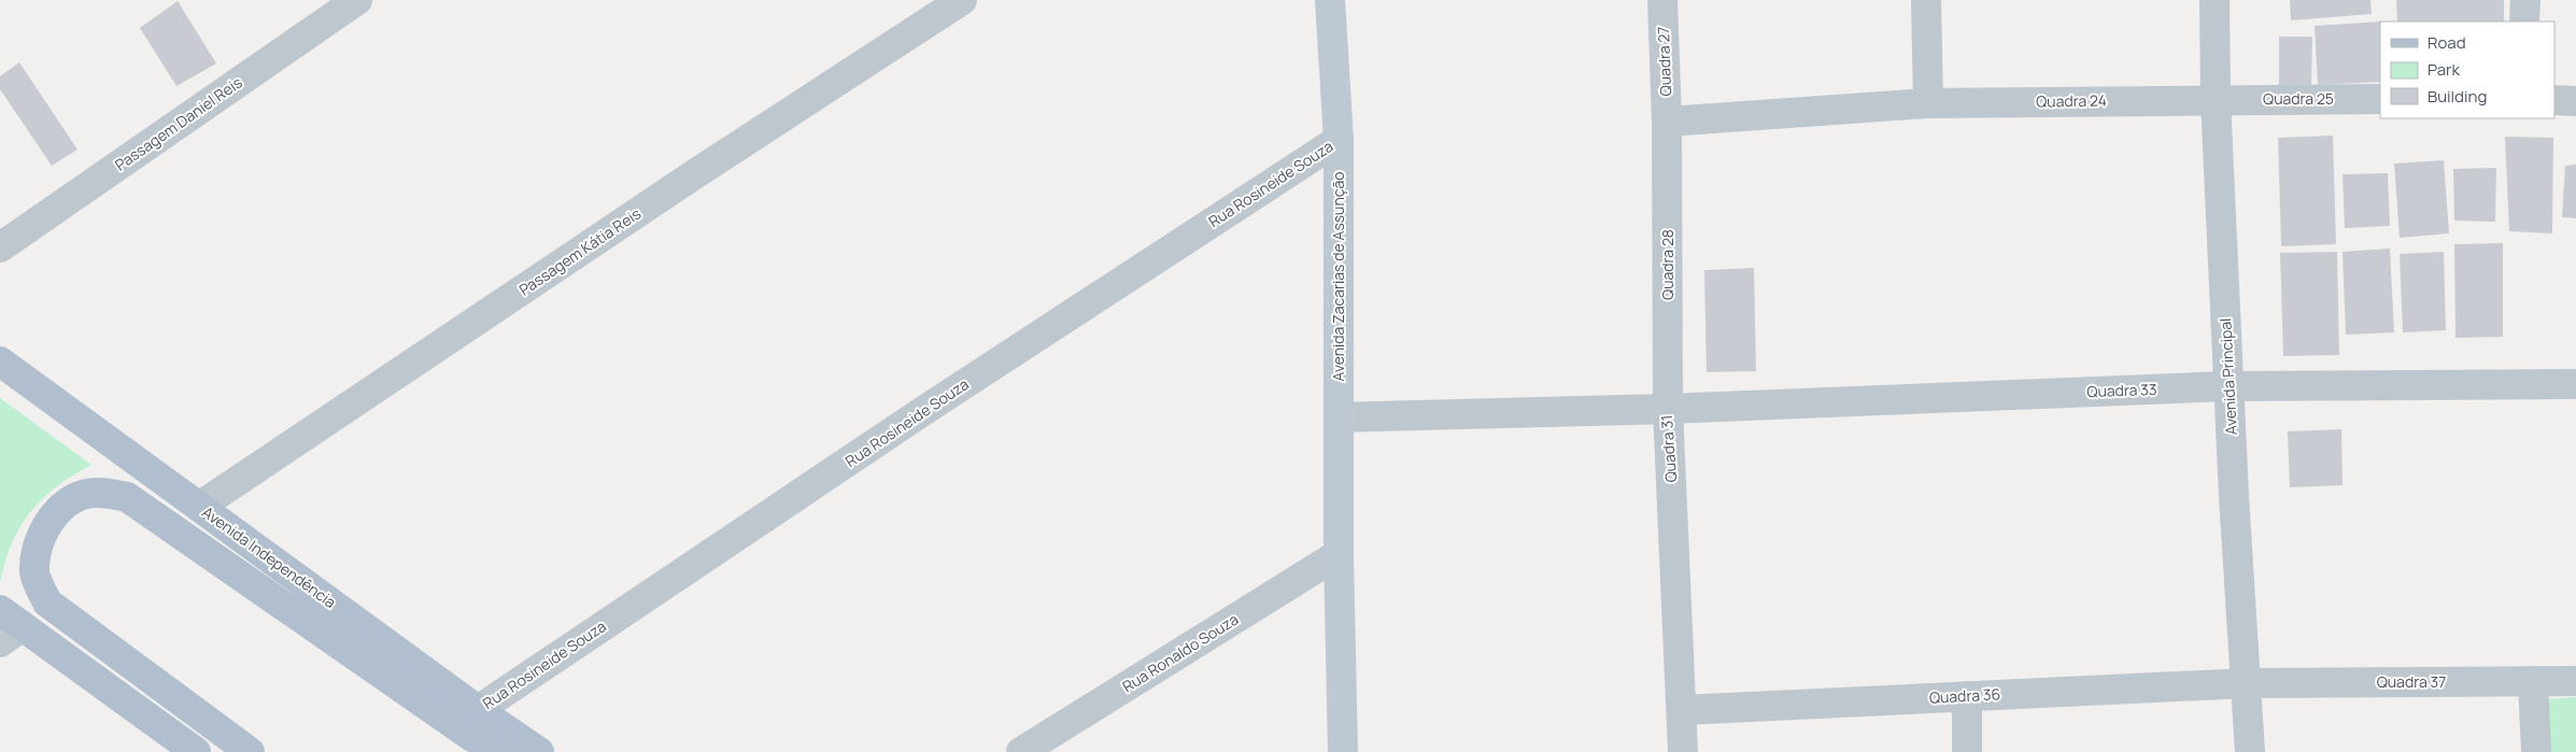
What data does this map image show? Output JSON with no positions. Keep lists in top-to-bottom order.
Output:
{
  "streets": {
    "main road": ["Avenida Zacarias de Assunção", "Avenida Independência"],
    "street": [
      "Quadra 27",
      "Quadra 25",
      "Quadra 24",
      "Passagem Daniel Reis",
      "Rua Rosineide Souza",
      "Passagem Kátia Reis",
      "Quadra 28",
      "Avenida Principal",
      "Quadra 33",
      "Quadra 31",
      "Rua Ronaldo Souza",
      "Quadra 37",
      "Quadra 36"
    ]
  },
  "crossings": [
    ["Quadra 27", "Quadra 24"],
    ["Quadra 27", "Quadra 28"],
    ["Quadra 25", "Quadra 24"],
    ["Quadra 25", "Avenida Principal"],
    ["Quadra 24", "Quadra 28"],
    ["Quadra 24", "Avenida Principal"],
    ["Rua Rosineide Souza", "Avenida Zacarias de Assunção"],
    ["Rua Rosineide Souza", "Avenida Independência"],
    ["Passagem Kátia Reis", "Avenida Independência"],
    ["Quadra 28", "Quadra 33"],
    ["Quadra 28", "Quadra 31"],
    ["Avenida Zacarias de Assunção", "Quadra 31"],
    ["Avenida Zacarias de Assunção", "Rua Ronaldo Souza"],
    ["Avenida Principal", "Quadra 33"],
    ["Avenida Principal", "Quadra 37"],
    ["Avenida Principal", "Quadra 36"],
    ["Quadra 33", "Quadra 31"],
    ["Quadra 31", "Quadra 36"],
    ["Quadra 37", "Quadra 36"]
  ],
  "legend": ["Road", "Park", "Building"]
}
